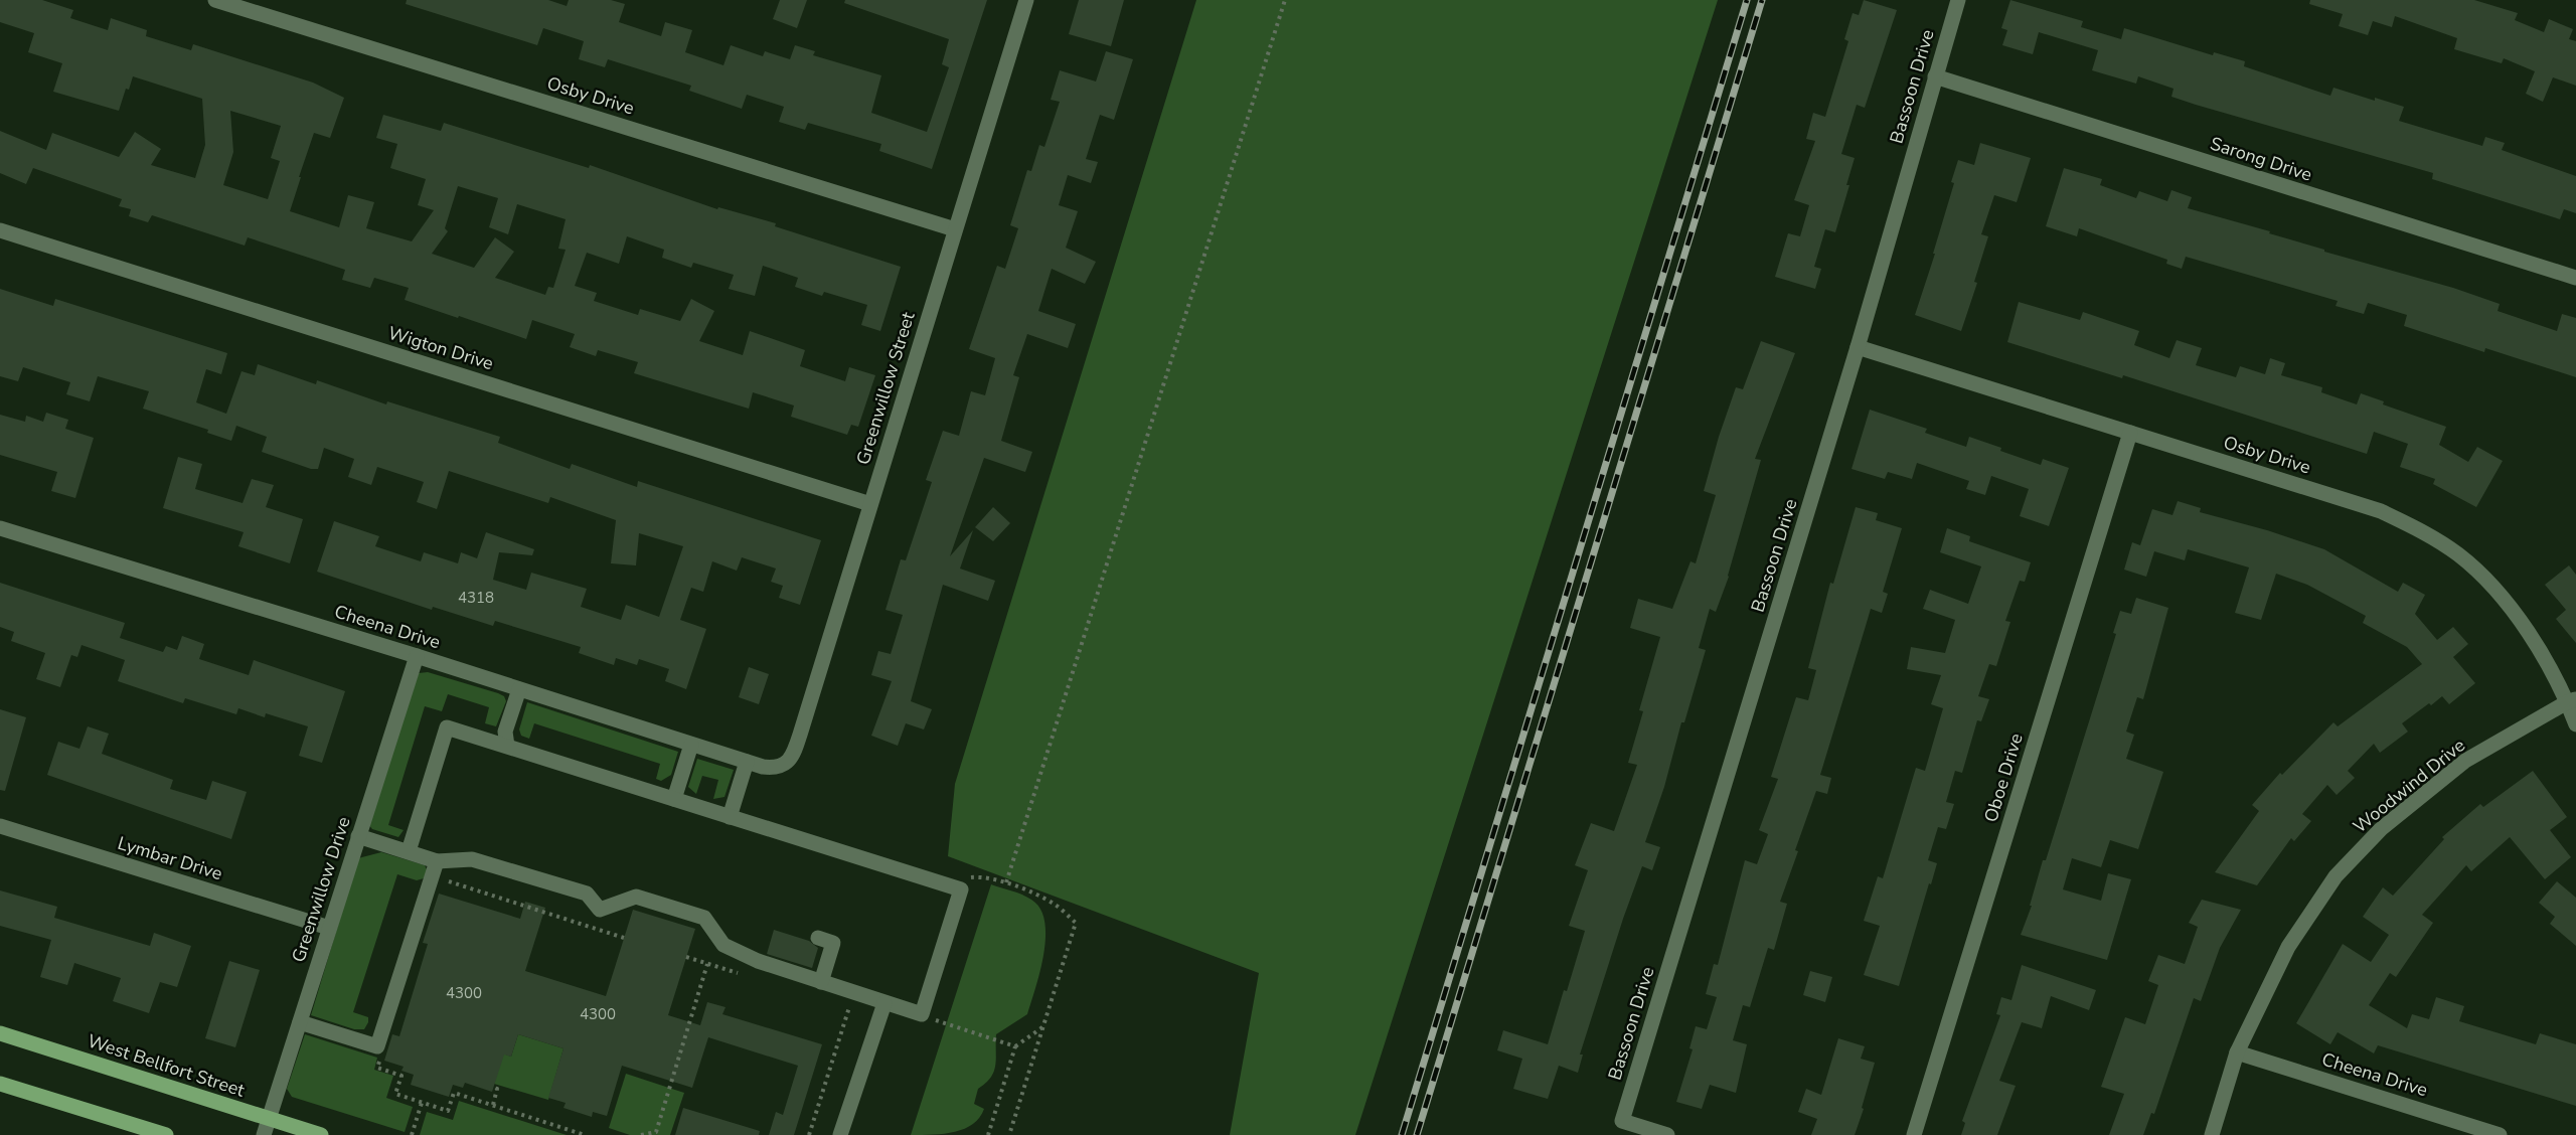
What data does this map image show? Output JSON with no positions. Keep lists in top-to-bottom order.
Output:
{
  "streets": {
    "main road": ["West Bellfort Street"],
    "street": [
      "Bassoon Drive",
      "Osby Drive",
      "Sarong Drive",
      "Wigton Drive",
      "Greenwillow Street",
      "Cheena Drive",
      "Oboe Drive",
      "Woodwind Drive",
      "Lymbar Drive",
      "Greenwillow Drive"
    ]
  },
  "crossings": [
    ["Bassoon Drive", "Osby Drive"],
    ["Bassoon Drive", "Sarong Drive"],
    ["Osby Drive", "Greenwillow Street"],
    ["Osby Drive", "Oboe Drive"],
    ["Osby Drive", "Woodwind Drive"],
    ["Wigton Drive", "Greenwillow Street"],
    ["Greenwillow Street", "Cheena Drive"],
    ["Cheena Drive", "Woodwind Drive"],
    ["Cheena Drive", "Greenwillow Drive"],
    ["Lymbar Drive", "Greenwillow Drive"],
    ["Greenwillow Drive", "West Bellfort Street"]
  ],
  "house_numbers": ["4318", "4300", "4300"]
}
